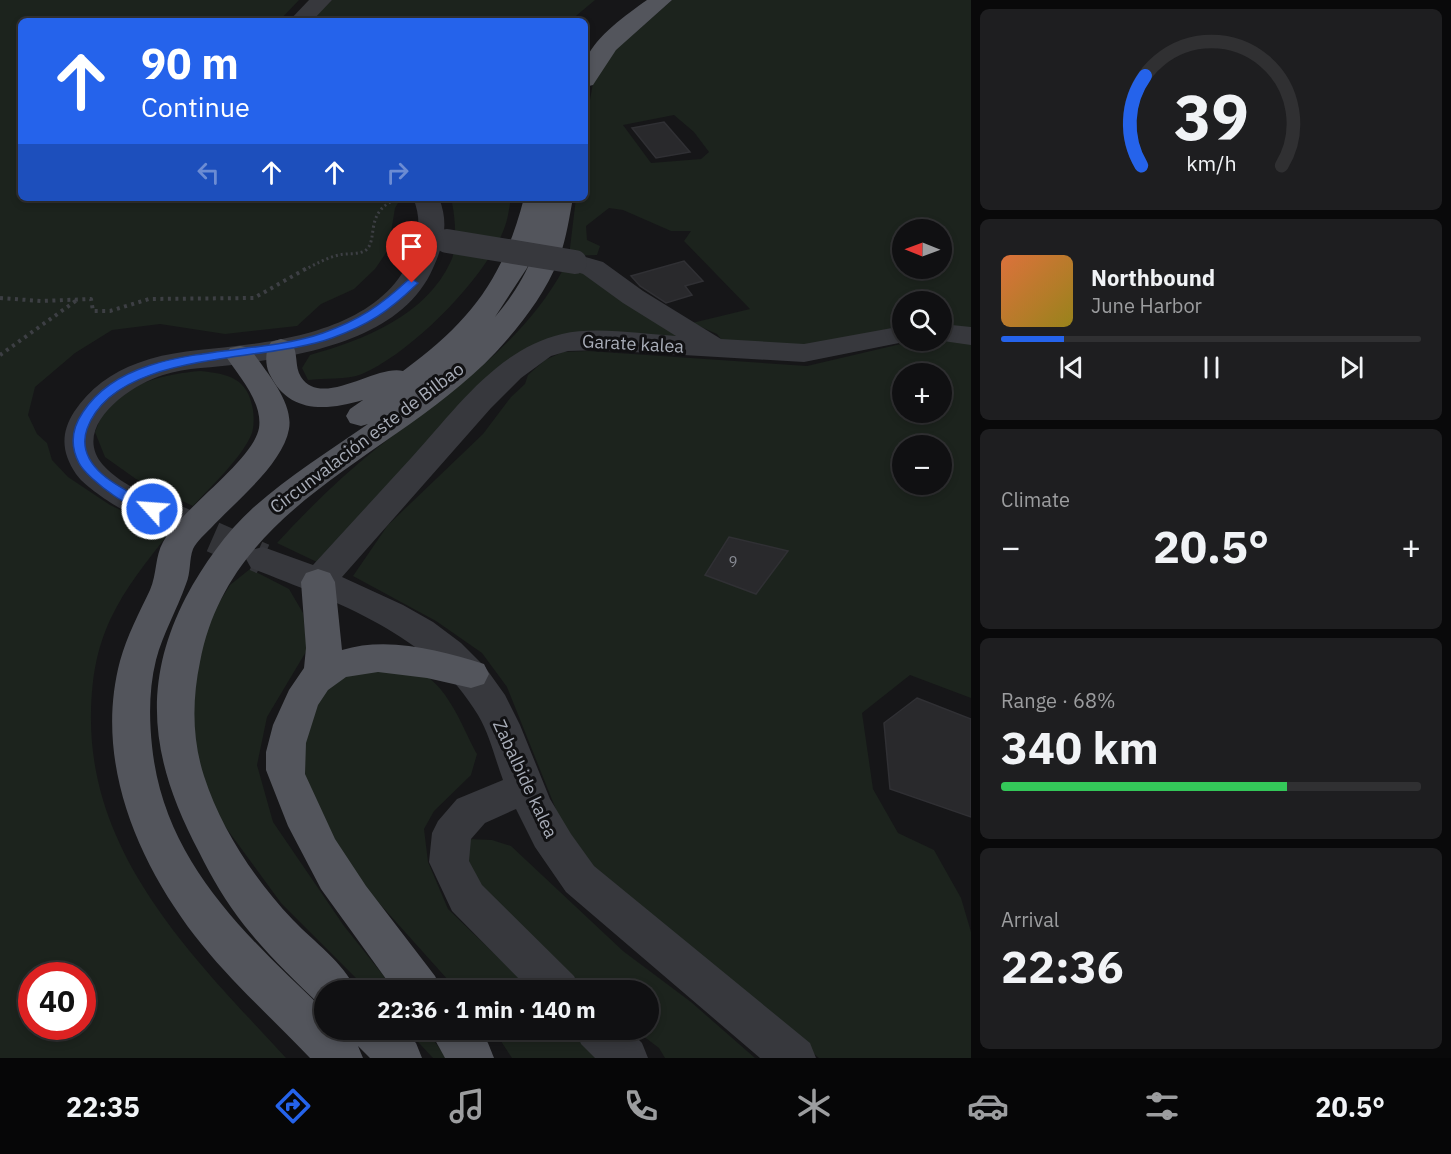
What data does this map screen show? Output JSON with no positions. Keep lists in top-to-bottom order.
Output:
{
  "streets": {
    "main road": ["Circunvalación este de Bilbao"],
    "street": ["Garate kalea", "Zabalbide kalea"]
  },
  "crossings": [
    ["Garate kalea", "Zabalbide kalea"]
  ],
  "house_numbers": ["9"],
  "north": "left",
  "page": {
    "turn": ["90 m", "Continue"],
    "map_buttons": ["+", "−"],
    "song": ["Northbound", "June Harbor"],
    "tile": [
      "Climate",
      ["Range · 68%", "340 km"],
      ["Arrival", "22:36"]
    ],
    "heat": ["−", "20.5°", "+"],
    "limit": "40",
    "trip": "22:36 · 1 min · 140 m",
    "tabs": ["22:35", "20.5°"],
    "gauge": ["39", "km/h"]
  }
}
